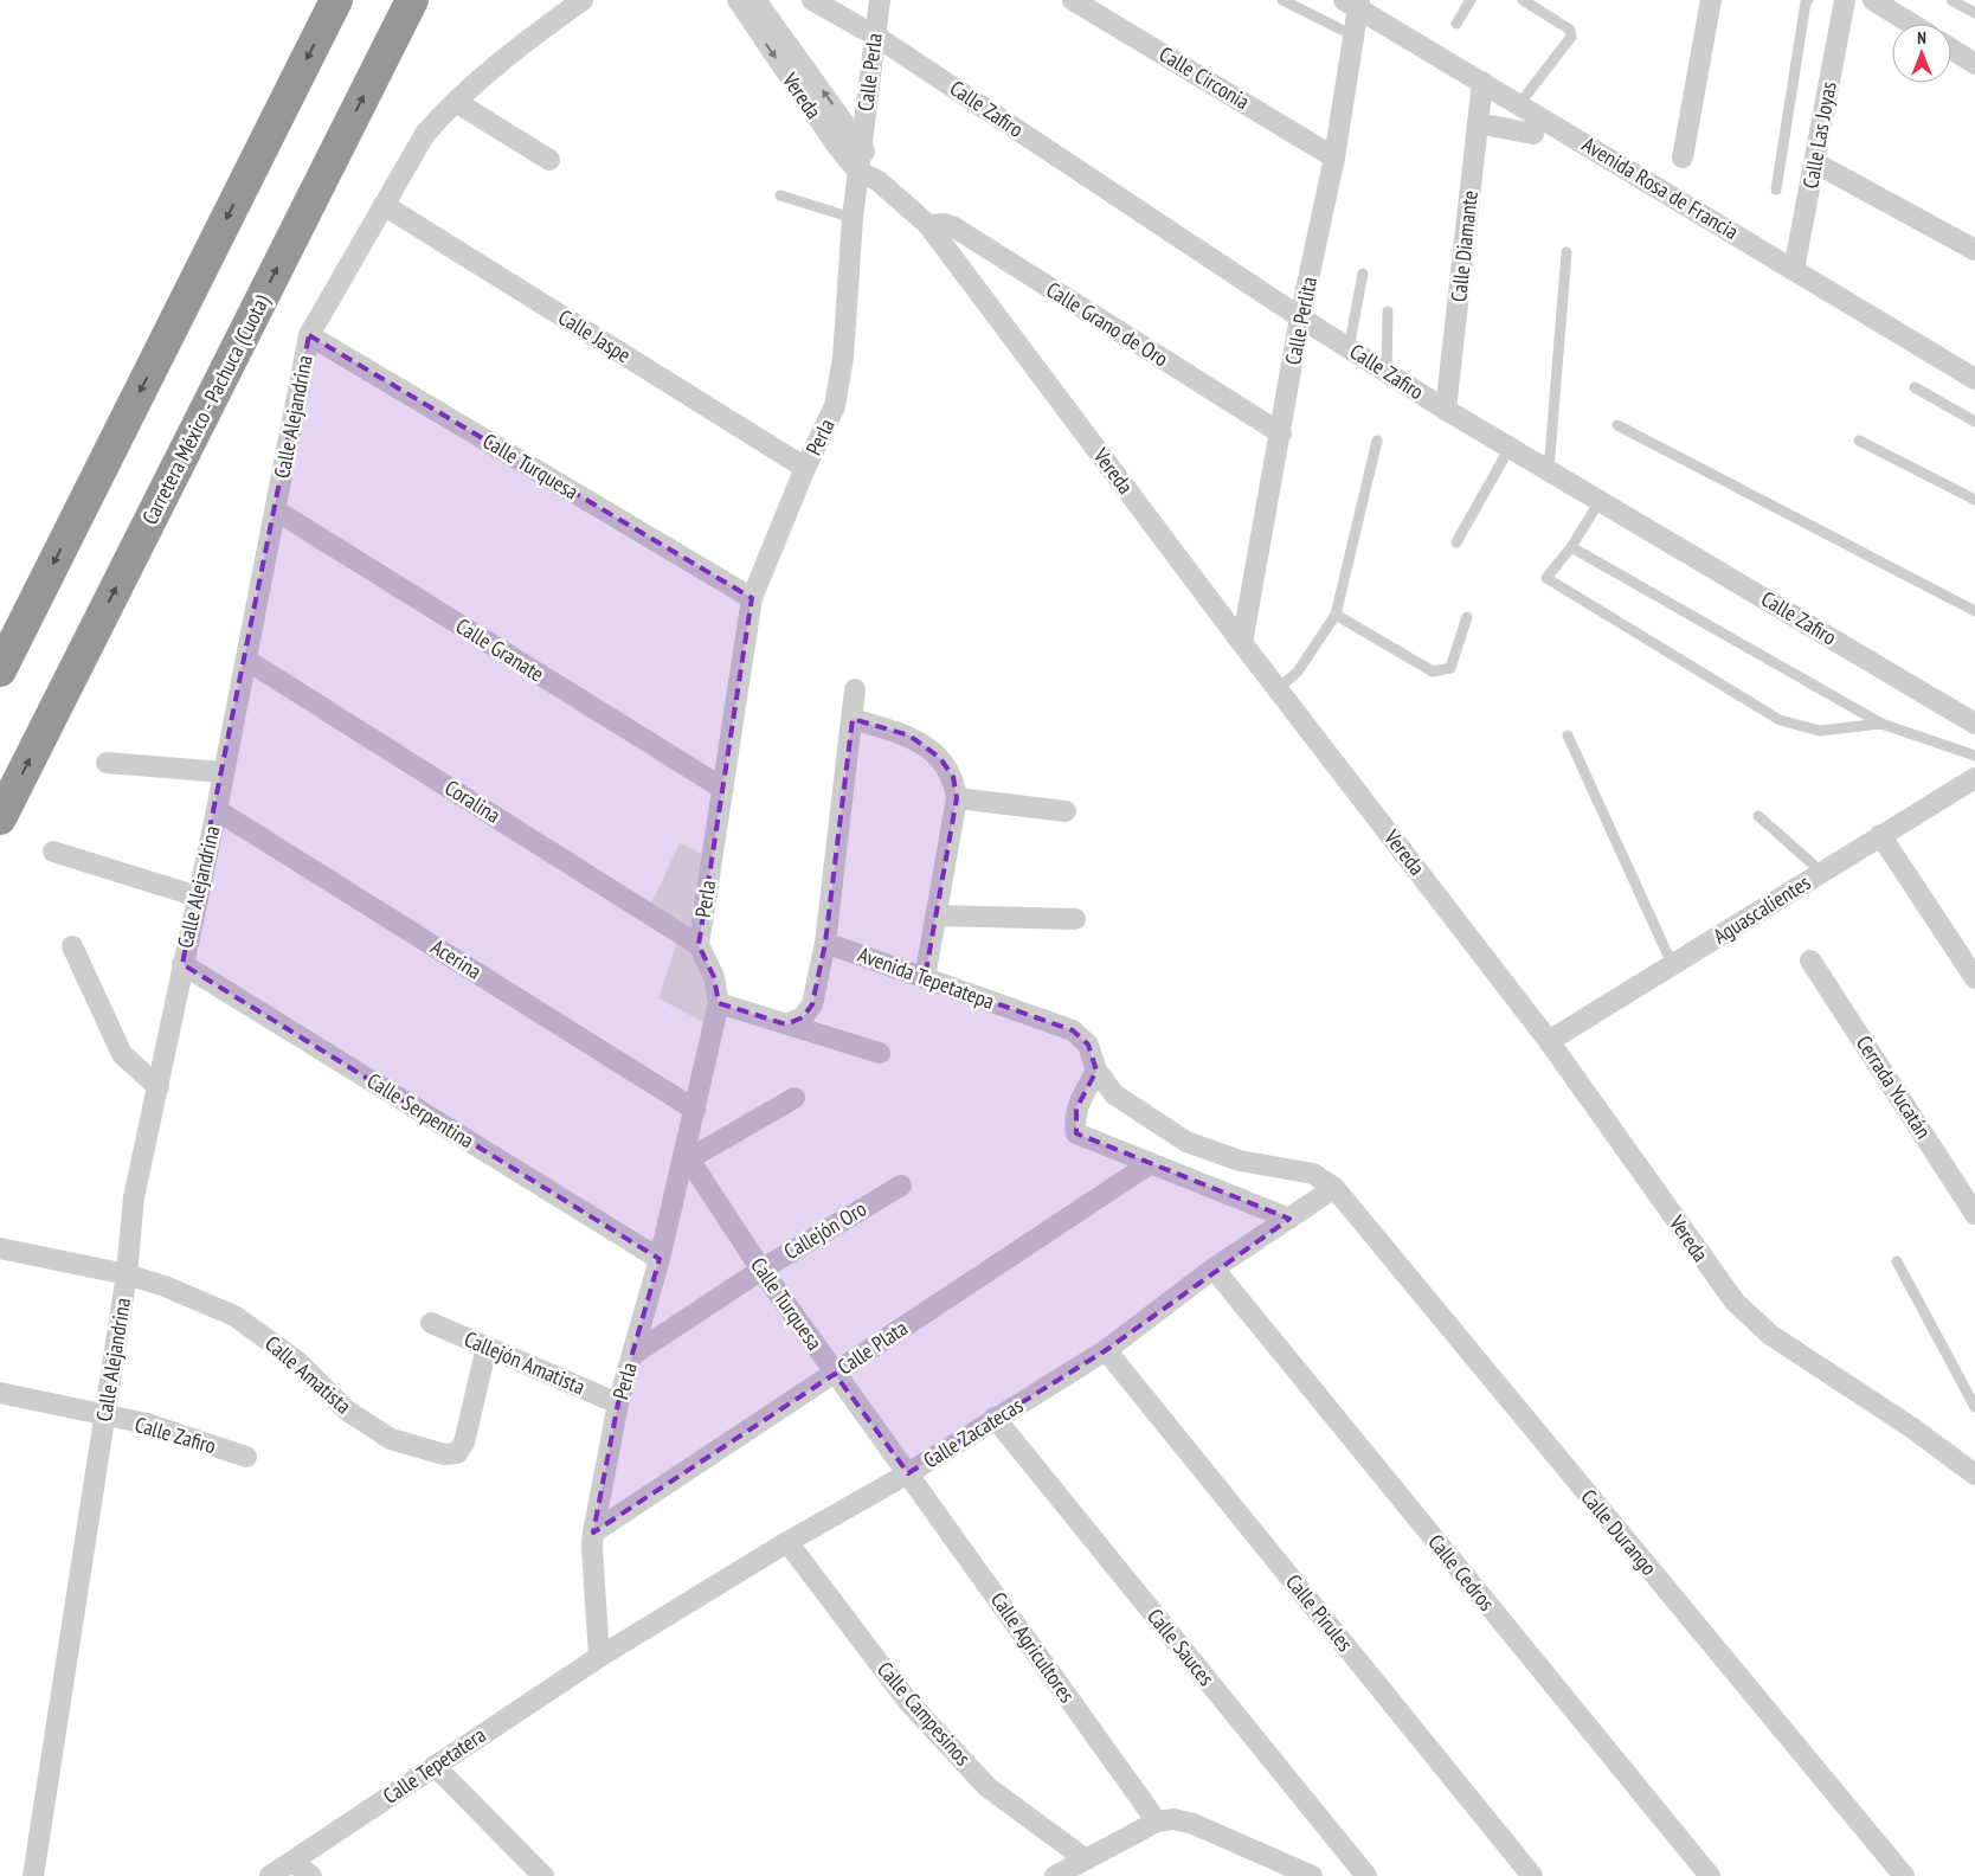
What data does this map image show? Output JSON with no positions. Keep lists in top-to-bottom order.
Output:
{
  "streets": {
    "highway": ["Carretera México - Pachuca (Cuota)"],
    "street": [
      "Calle Perla",
      "Calle Circonia",
      "Vereda",
      "Calle Zafiro",
      "Calle Las Joyas",
      "Avenida Rosa de Francia",
      "Calle Diamante",
      "Calle Perlita",
      "Calle Grano de Oro",
      "Calle Jaspe",
      "Calle Alejandrina",
      "Perla",
      "Calle Turquesa",
      "Calle Granate",
      "Coralina",
      "Aguascalientes",
      "Acerina",
      "Avenida Tepetatepa",
      "Cerrada Yucatán",
      "Calle Serpentina",
      "Callejón Oro",
      "Calle Plata",
      "Callejón Amatista",
      "Calle Amatista",
      "Calle Zacatecas",
      "Calle Durango",
      "Calle Cedros",
      "Calle Pirules",
      "Calle Agricultores",
      "Calle Sauces",
      "Calle Campesinos",
      "Calle Tepetatera"
    ]
  },
  "crossings": [
    ["Calle Perla", "Vereda"],
    ["Calle Perla", "Calle Zafiro"],
    ["Calle Perla", "Perla"],
    ["Calle Circonia", "Calle Perlita"],
    ["Vereda", "Calle Perlita"],
    ["Vereda", "Calle Grano de Oro"],
    ["Vereda", "Perla"],
    ["Vereda", "Aguascalientes"],
    ["Calle Zafiro", "Calle Diamante"],
    ["Calle Zafiro", "Calle Perlita"],
    ["Calle Zafiro", "Calle Alejandrina"],
    ["Calle Las Joyas", "Avenida Rosa de Francia"],
    ["Avenida Rosa de Francia", "Calle Diamante"],
    ["Avenida Rosa de Francia", "Calle Perlita"],
    ["Calle Perlita", "Calle Grano de Oro"],
    ["Calle Jaspe", "Calle Alejandrina"],
    ["Calle Jaspe", "Perla"],
    ["Calle Alejandrina", "Calle Turquesa"],
    ["Calle Alejandrina", "Calle Granate"],
    ["Calle Alejandrina", "Coralina"],
    ["Calle Alejandrina", "Acerina"],
    ["Calle Alejandrina", "Calle Serpentina"],
    ["Calle Alejandrina", "Calle Amatista"],
    ["Perla", "Calle Turquesa"],
    ["Perla", "Calle Granate"],
    ["Perla", "Coralina"],
    ["Perla", "Acerina"],
    ["Perla", "Calle Serpentina"],
    ["Perla", "Callejón Oro"],
    ["Perla", "Calle Plata"],
    ["Perla", "Callejón Amatista"],
    ["Perla", "Calle Zacatecas"],
    ["Perla", "Calle Tepetatera"],
    ["Calle Turquesa", "Callejón Oro"],
    ["Calle Turquesa", "Calle Plata"],
    ["Calle Turquesa", "Calle Zacatecas"],
    ["Calle Turquesa", "Calle Agricultores"],
    ["Avenida Tepetatepa", "Calle Zacatecas"],
    ["Avenida Tepetatepa", "Calle Durango"],
    ["Callejón Amatista", "Calle Amatista"],
    ["Calle Zacatecas", "Calle Durango"],
    ["Calle Zacatecas", "Calle Cedros"],
    ["Calle Zacatecas", "Calle Pirules"],
    ["Calle Zacatecas", "Calle Agricultores"],
    ["Calle Zacatecas", "Calle Sauces"],
    ["Calle Zacatecas", "Calle Campesinos"],
    ["Calle Zacatecas", "Calle Tepetatera"]
  ],
  "north": "top"
}
